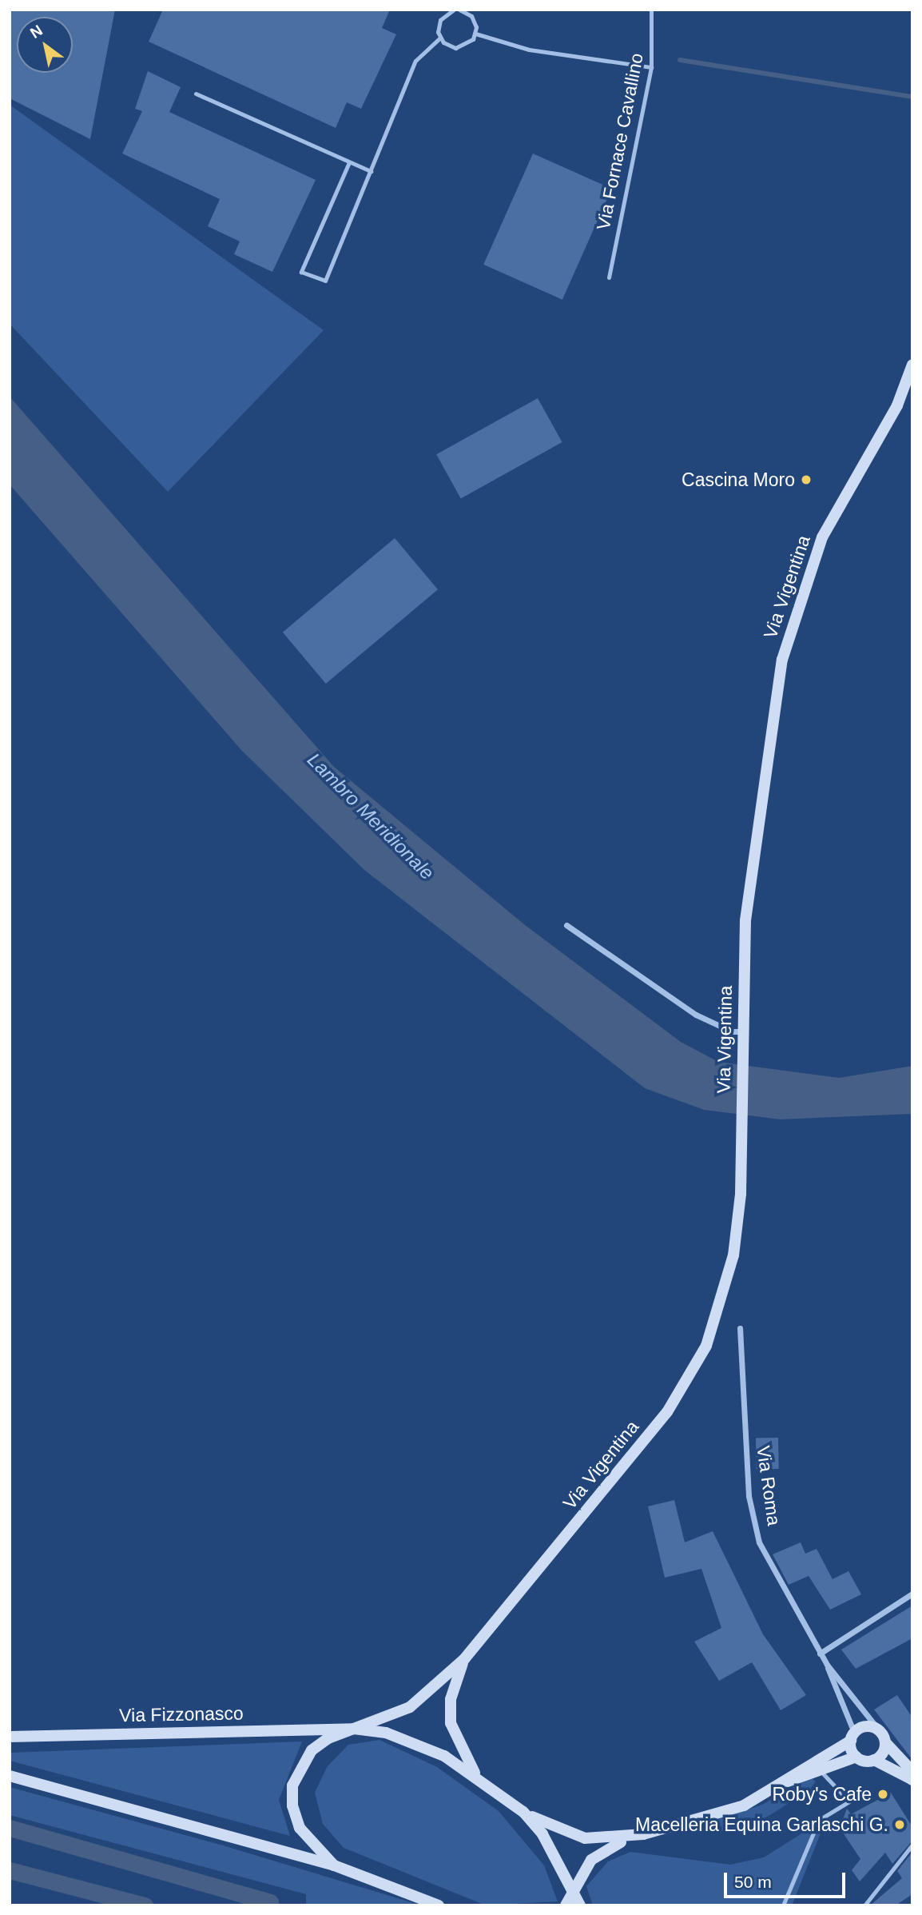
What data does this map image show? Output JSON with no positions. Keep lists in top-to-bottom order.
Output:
{
  "streets": {
    "main road": ["Via Vigentina", "Via Roma", "Via Fizzonasco"],
    "lane": ["Via Fornace Cavallino"]
  },
  "water": ["Lambro Meridionale"],
  "places": ["Cascina Moro", "Roby's Cafe", "Macelleria Equina Garlaschi G."],
  "scale_bar": "50 m",
  "north": "top left"
}
